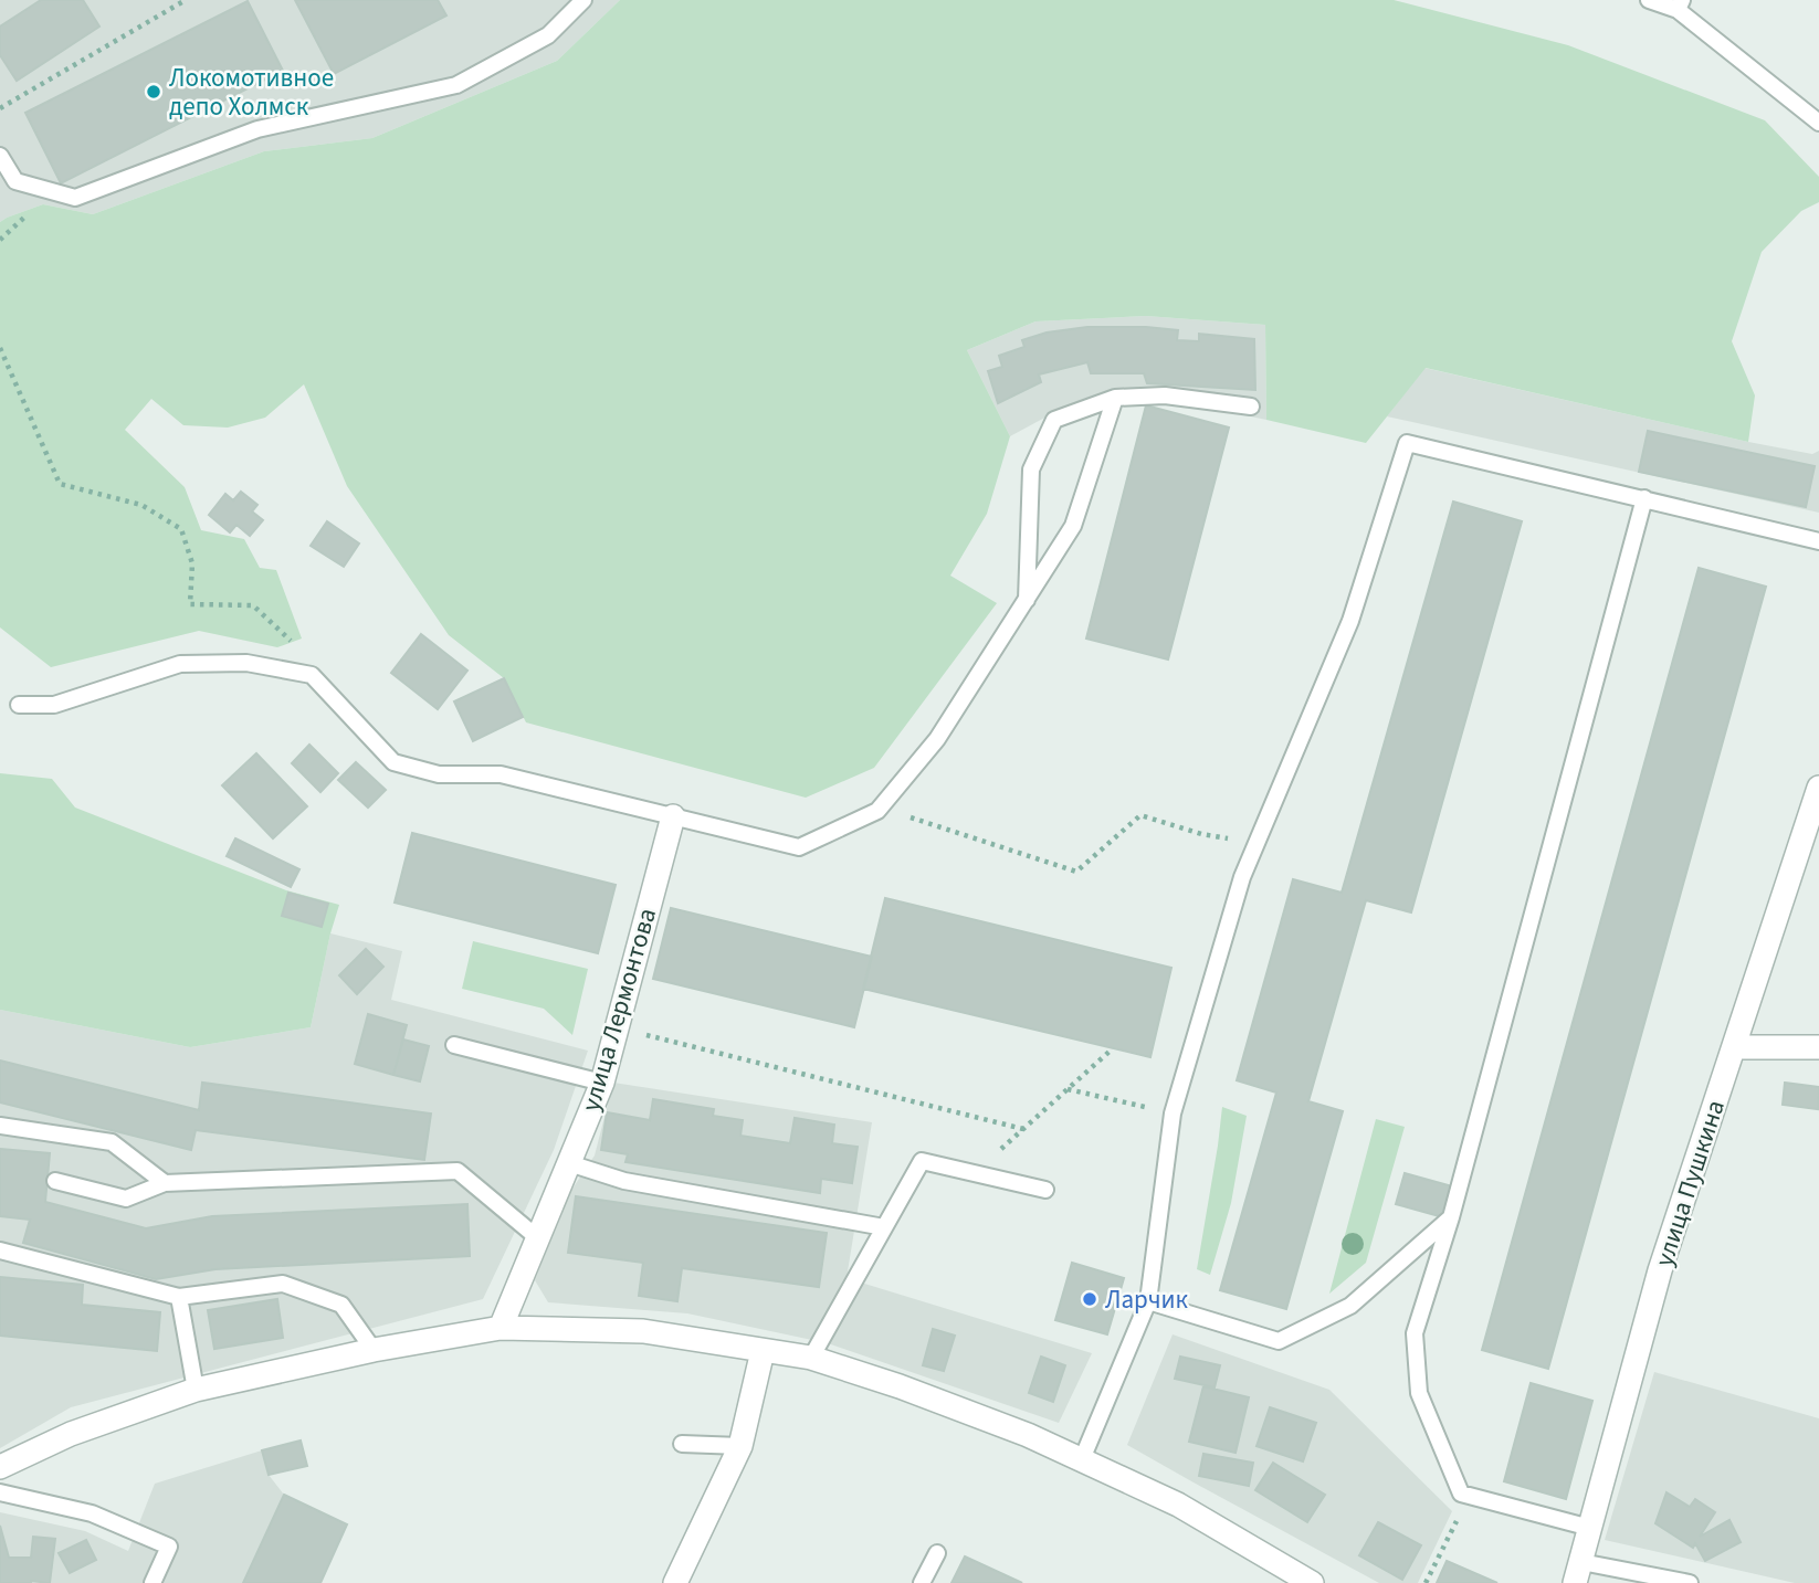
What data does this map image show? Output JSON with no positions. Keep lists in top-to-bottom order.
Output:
{
  "streets": {
    "street": ["улица Лермонтова", "улица Пушкина"]
  },
  "places": ["Локомотивное депо Холмск", "Ларчик"]
}
